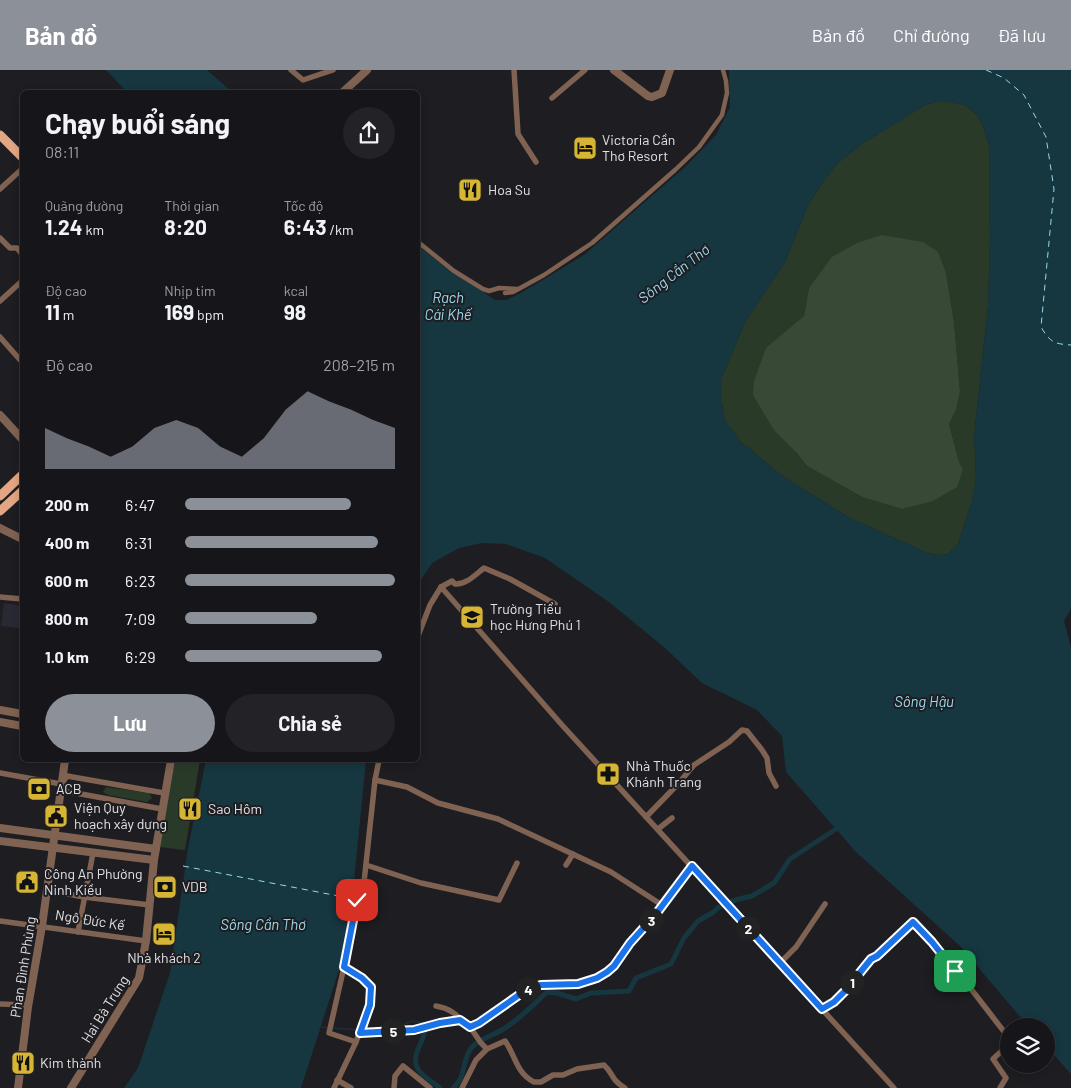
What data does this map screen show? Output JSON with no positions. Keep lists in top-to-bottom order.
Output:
{
  "streets": {
    "street": ["Ngô Đức Kế", "Phan Đình Phùng", "Hai Bà Trưng"]
  },
  "crossings": [
    ["Ngô Đức Kế", "Phan Đình Phùng"],
    ["Ngô Đức Kế", "Hai Bà Trưng"]
  ],
  "water": ["Sông Cần Thơ", "Rạch Cái Khế", "Sông Hậu"],
  "places": {
    "hotel": ["Victoria Cần Thơ Resort", "Nhà khách 2"],
    "restaurant": ["Hoa Su", "Sao Hôm", "Kim thành"],
    "school or university": ["Trường Tiểu học Hưng Phú 1"],
    "pharmacy": ["Nhà Thuốc Khánh Trang"],
    "bank": ["ACB", "VDB"],
    "public building": ["Viện Quy hoạch xây dựng", "Công An Phường Ninh Kiều"]
  },
  "page": {
    "header": "Bản đồ",
    "nav": ["Bản đồ", "Chỉ đường", "Đã lưu"],
    "heading": ["Chạy buổi sáng", "08:11"],
    "stats": [
      ["Quãng đường", "1.24 km"],
      ["Thời gian", "8:20"],
      ["Tốc độ", "6:43 /km"],
      ["Độ cao", "11 m"],
      ["Nhịp tim", "169 bpm"],
      ["kcal", "98"]
    ],
    "chart": ["Độ cao", "208–215 m"],
    "list": [
      {
        "name": "200 m",
        "note": "6:47"
      },
      {
        "name": "400 m",
        "note": "6:31"
      },
      {
        "name": "600 m",
        "note": "6:23"
      },
      {
        "name": "800 m",
        "note": "7:09"
      },
      {
        "name": "1.0 km",
        "note": "6:29"
      }
    ],
    "buttons": ["Lưu", "Chia sẻ"],
    "pins": [
      "3",
      "2",
      "1",
      "4",
      "5"
    ]
  }
}
